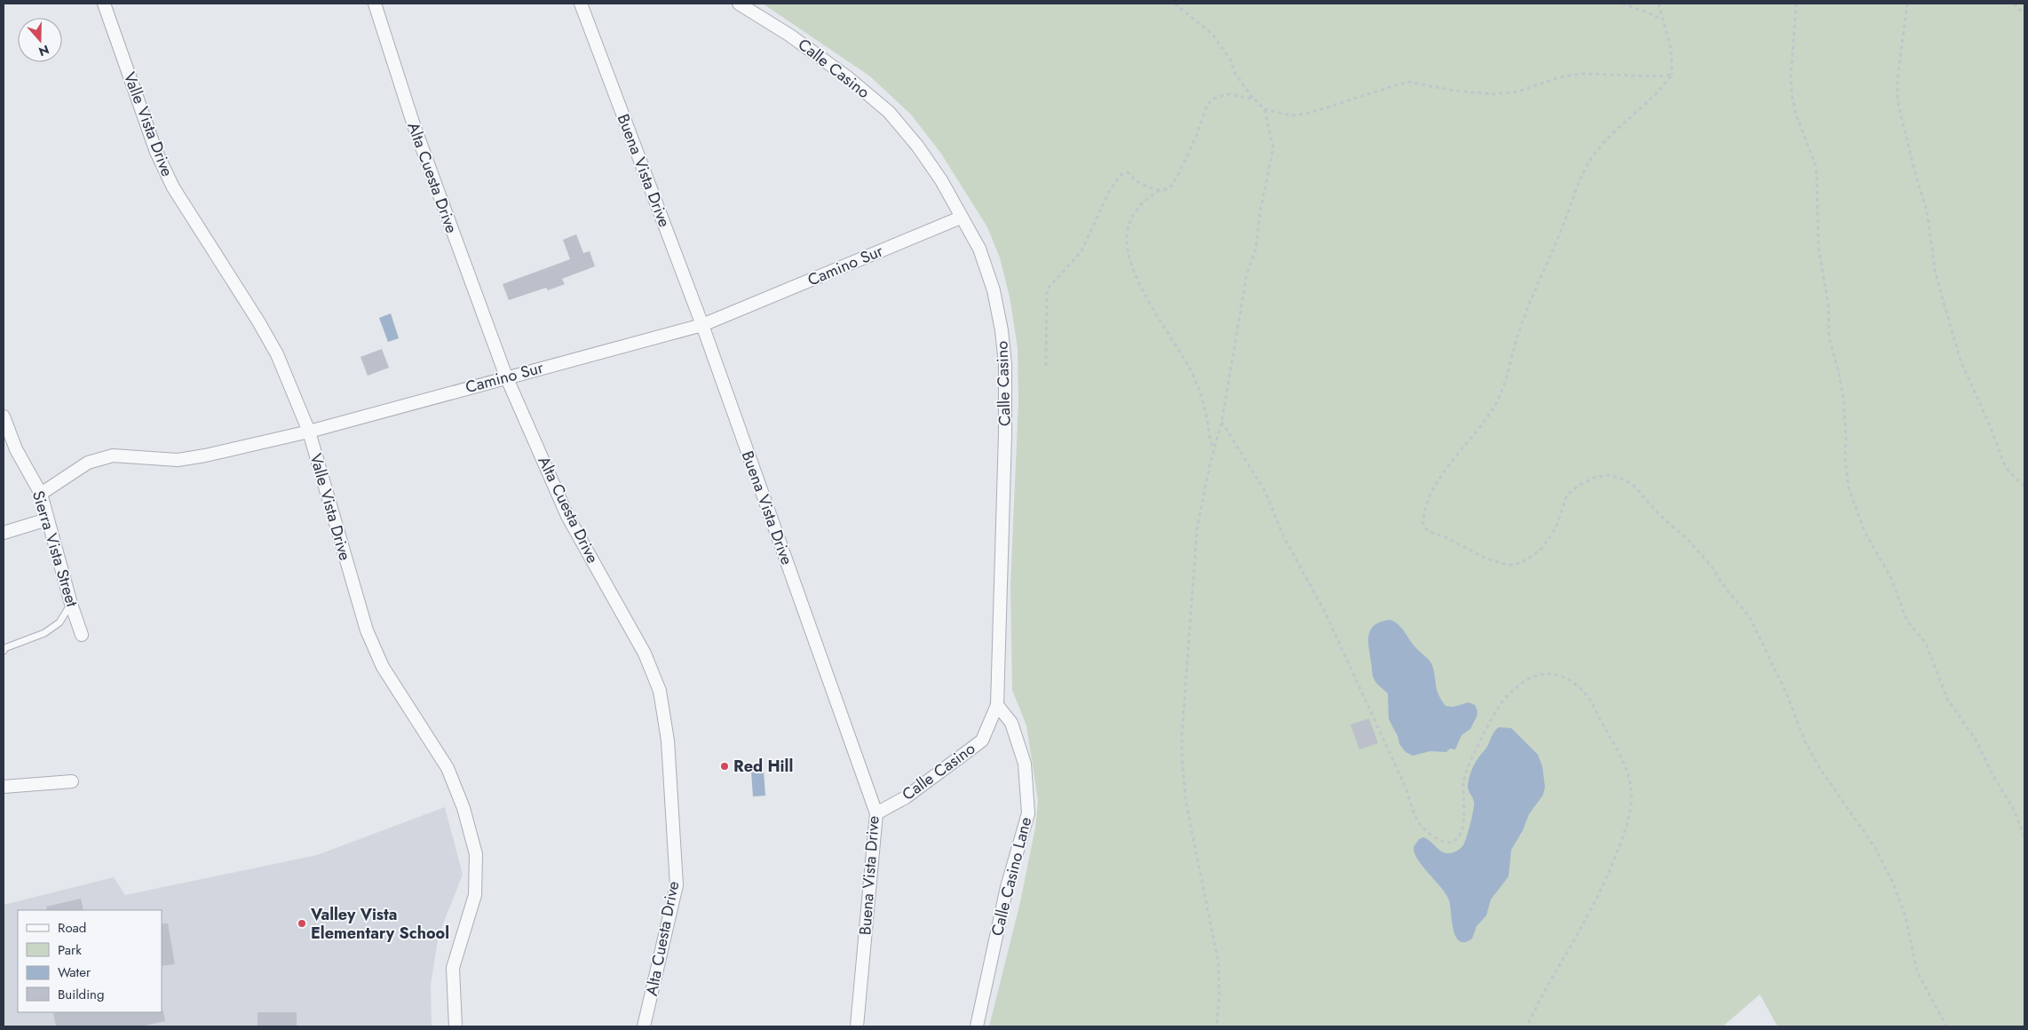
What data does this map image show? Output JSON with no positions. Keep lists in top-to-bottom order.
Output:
{
  "streets": {
    "street": [
      "Calle Casino",
      "Valle Vista Drive",
      "Buena Vista Drive",
      "Alta Cuesta Drive",
      "Camino Sur",
      "Sierra Vista Street",
      "Calle Casino Lane"
    ]
  },
  "crossings": [
    ["Calle Casino", "Buena Vista Drive"],
    ["Calle Casino", "Camino Sur"],
    ["Calle Casino", "Calle Casino Lane"],
    ["Valle Vista Drive", "Camino Sur"],
    ["Buena Vista Drive", "Camino Sur"],
    ["Alta Cuesta Drive", "Camino Sur"],
    ["Camino Sur", "Sierra Vista Street"]
  ],
  "places": ["Red Hill", "Valley Vista Elementary School"],
  "legend": [
    "Road",
    "Park",
    "Water",
    "Building"
  ],
  "north": "bottom"
}
